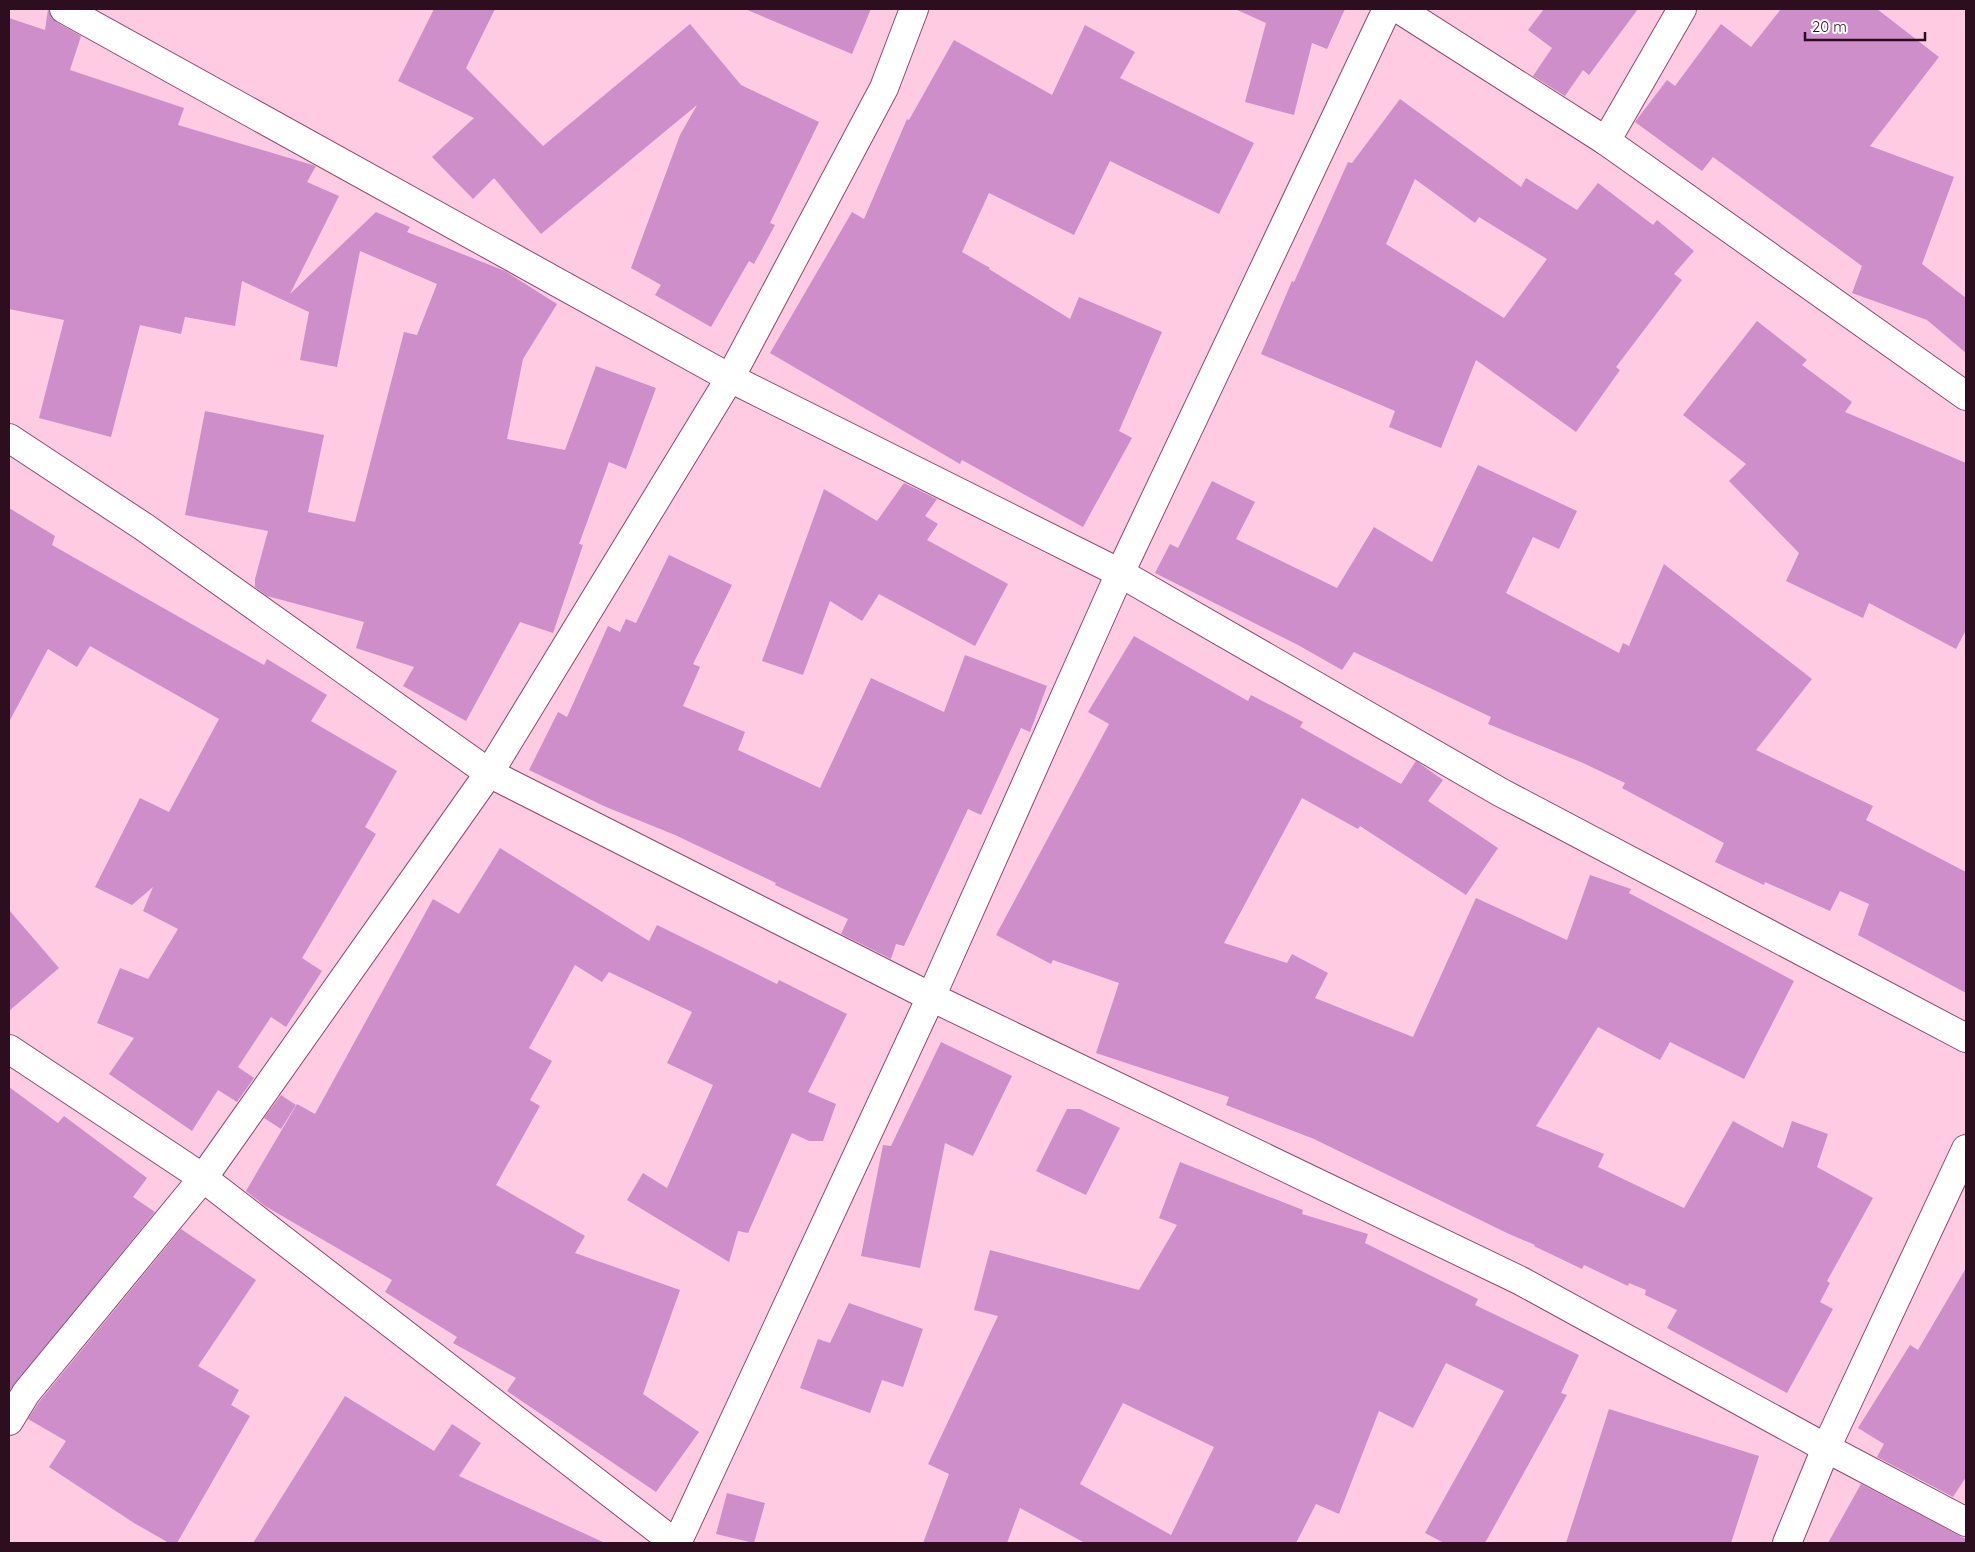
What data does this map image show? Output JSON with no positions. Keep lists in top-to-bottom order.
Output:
{
  "scale_bar": "20 m"
}
